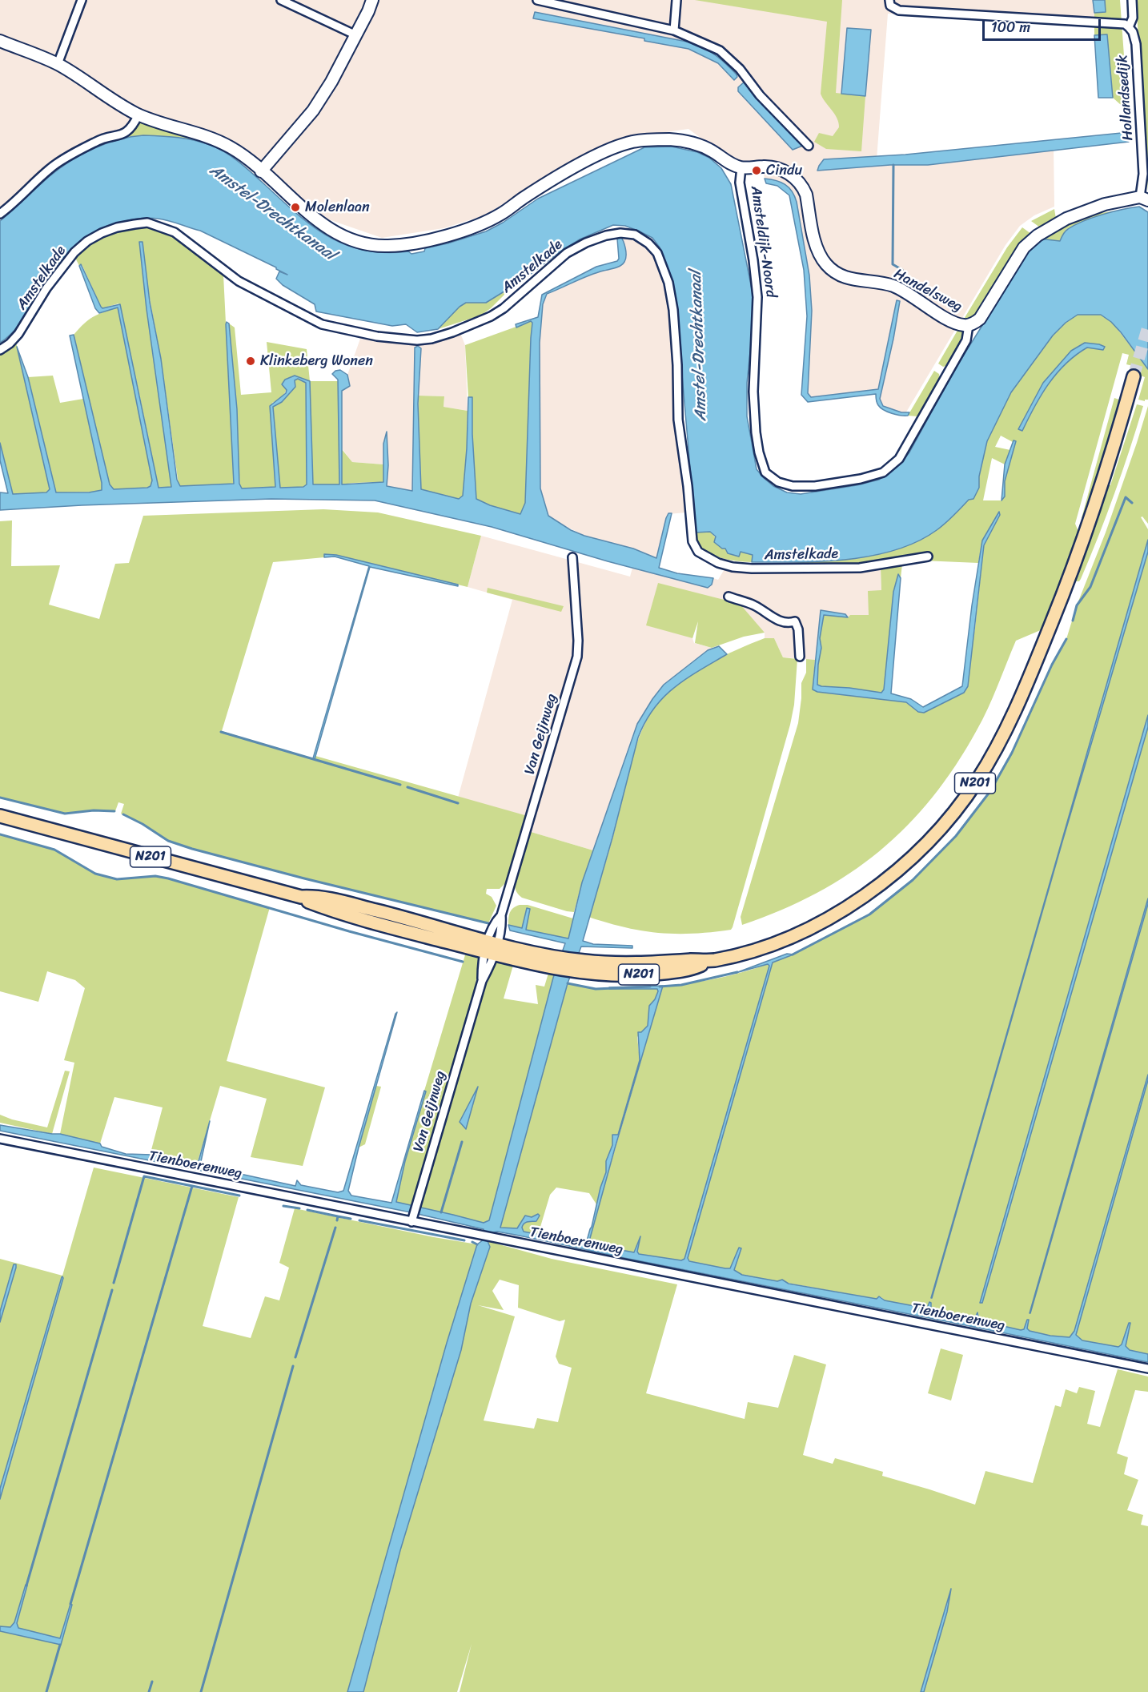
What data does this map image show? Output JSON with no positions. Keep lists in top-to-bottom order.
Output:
{
  "streets": {
    "main road": ["N201"],
    "street": [
      "Hollandsedijk",
      "Amsteldijk-Noord",
      "Amstelkade",
      "Handelsweg",
      "Van Geijnweg",
      "Tienboerenweg"
    ]
  },
  "crossings": [
    ["Amsteldijk-Noord", "Handelsweg"],
    ["Van Geijnweg", "N201"],
    ["Van Geijnweg", "Tienboerenweg"]
  ],
  "water": ["Amstel-Drechtkanaal"],
  "places": ["Cindu", "Molenlaan", "Klinkeberg Wonen"],
  "scale_bar": "100 m"
}
